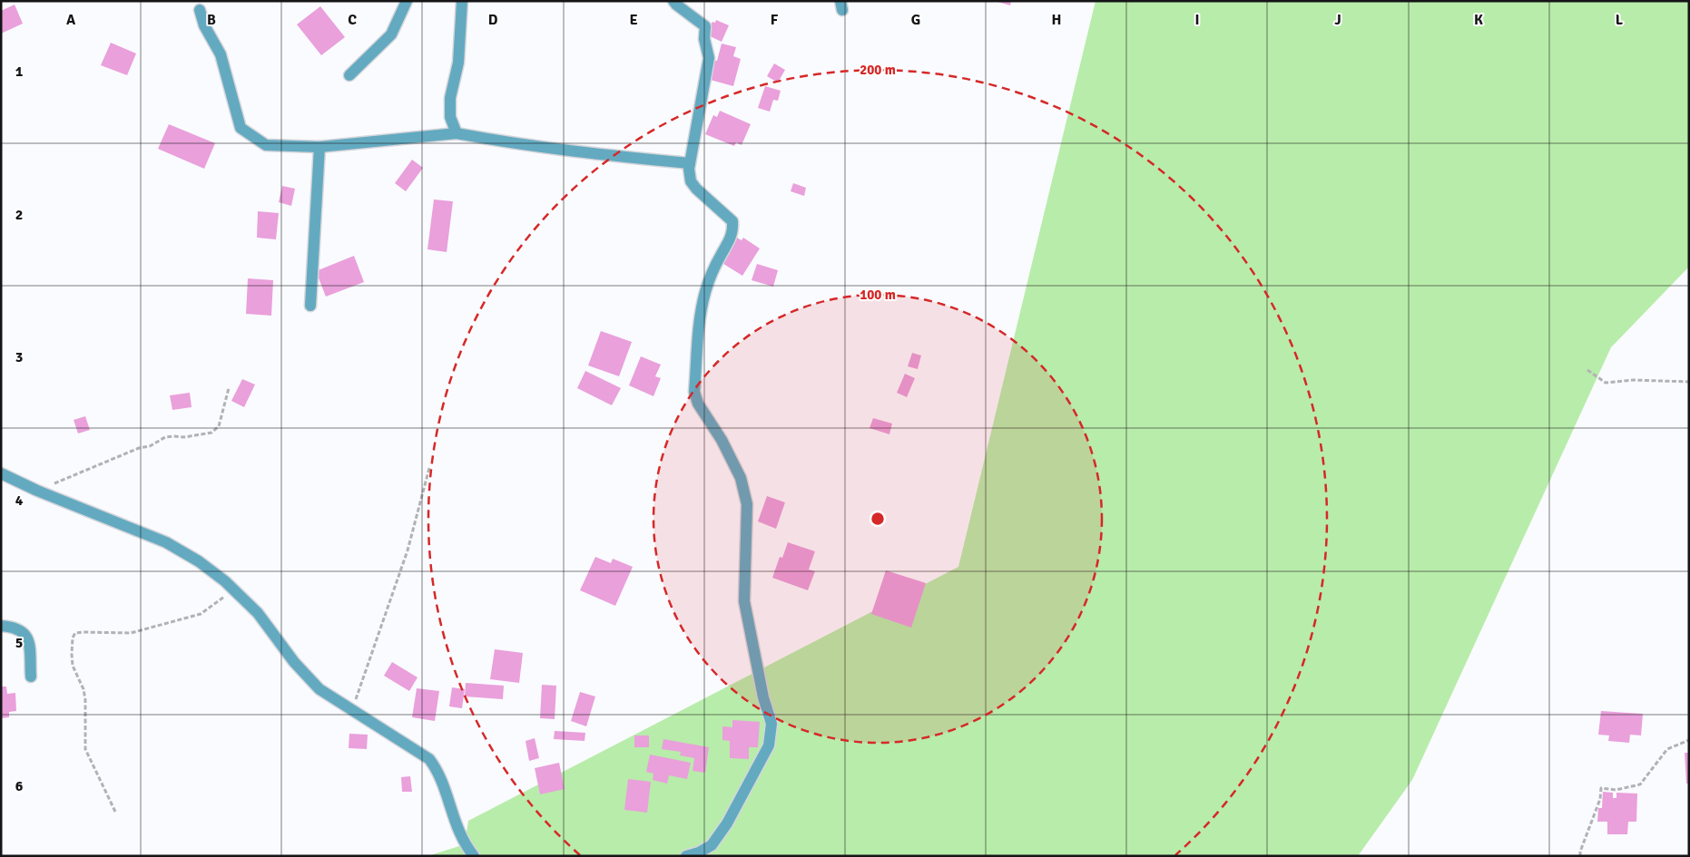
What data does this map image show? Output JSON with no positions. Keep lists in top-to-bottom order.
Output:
{
  "grid": {
    "columns": [
      "A",
      "B",
      "C",
      "D",
      "E",
      "F",
      "G",
      "H",
      "I",
      "J",
      "K",
      "L"
    ],
    "rows": [
      "1",
      "2",
      "3",
      "4",
      "5",
      "6"
    ]
  },
  "rings": ["200 m", "100 m"]
}
